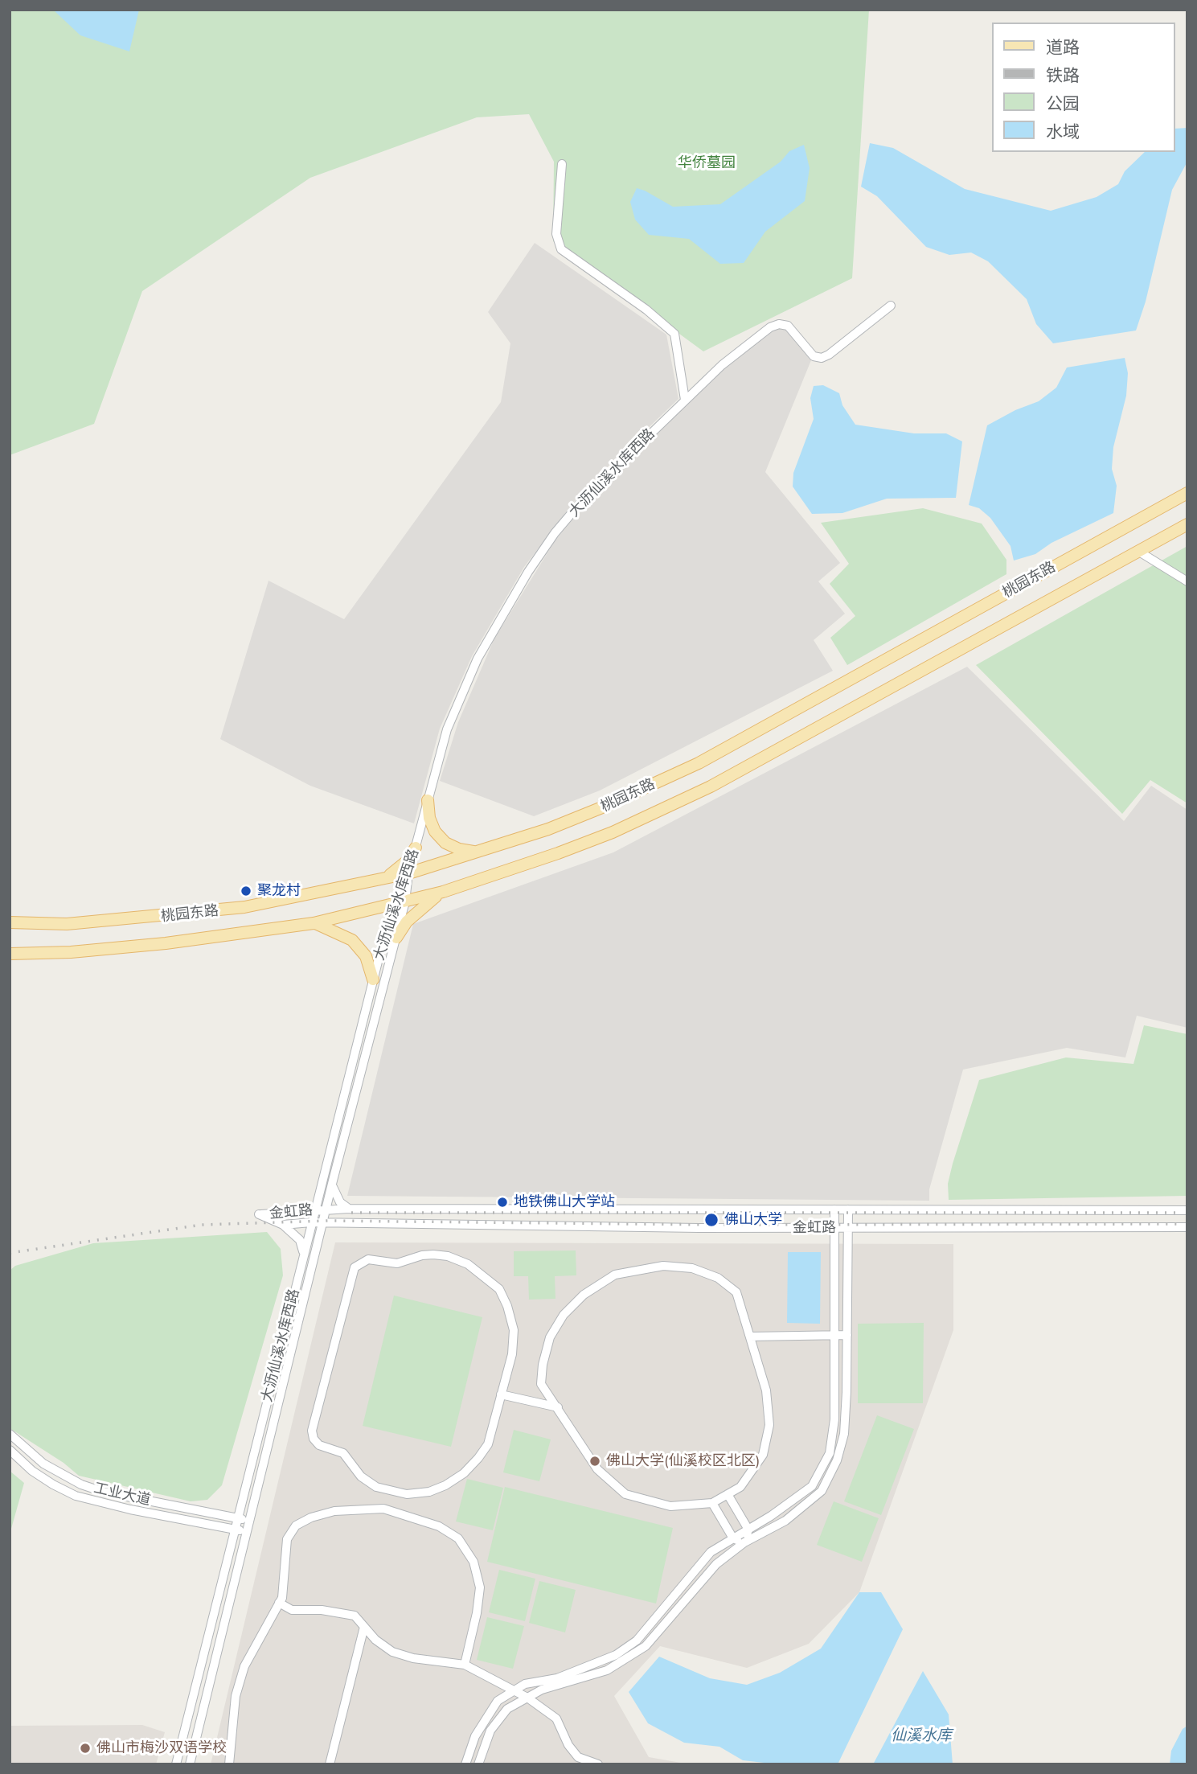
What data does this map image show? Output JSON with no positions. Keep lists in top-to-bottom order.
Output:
{
  "streets": {
    "main road": ["桃园东路"],
    "street": ["大沥仙溪水库西路", "金虹路", "工业大道"]
  },
  "crossings": [
    ["大沥仙溪水库西路", "桃园东路"],
    ["大沥仙溪水库西路", "金虹路"],
    ["大沥仙溪水库西路", "工业大道"]
  ],
  "water": ["仙溪水库"],
  "parks": ["华侨墓园"],
  "places": [
    "聚龙村",
    "地铁佛山大学站",
    "佛山大学",
    "佛山大学(仙溪校区北区)",
    "佛山市梅沙双语学校"
  ],
  "legend": [
    "道路",
    "铁路",
    "公园",
    "水域"
  ]
}
